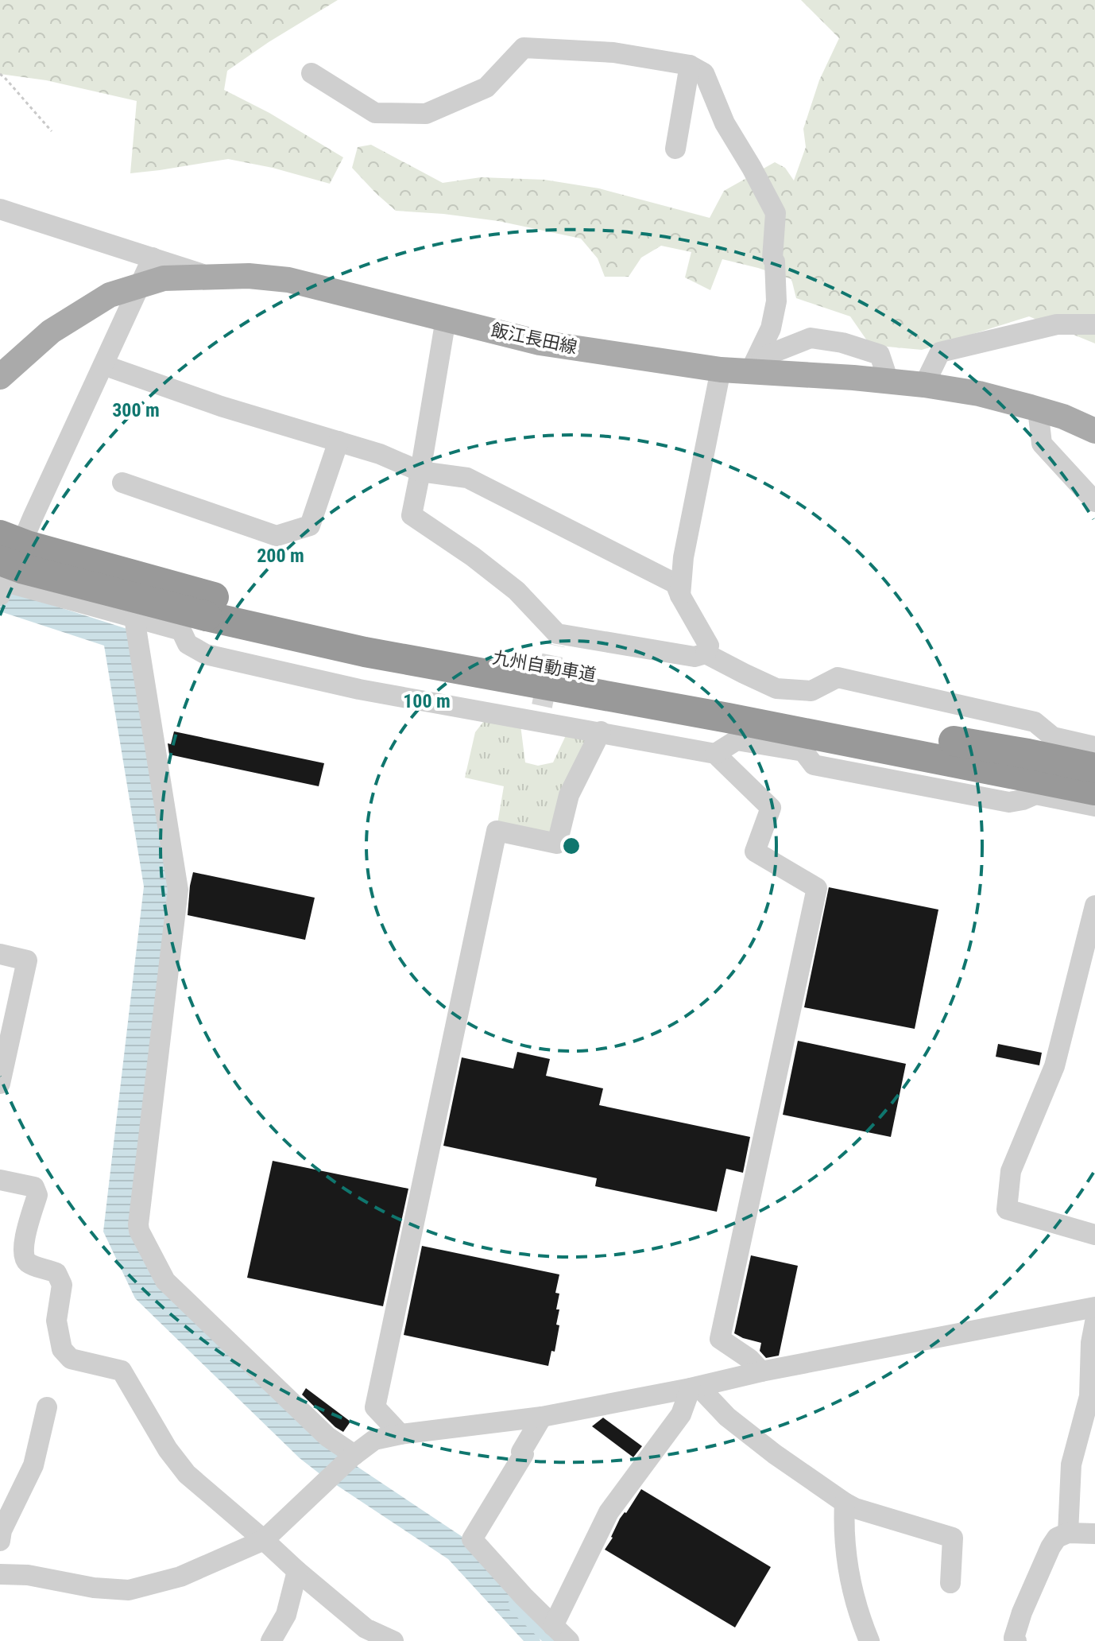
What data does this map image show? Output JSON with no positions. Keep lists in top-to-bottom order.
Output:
{
  "streets": {
    "highway": ["九州自動車道"],
    "main road": ["飯江長田線"]
  },
  "rings": ["300 m", "200 m", "100 m"]
}
